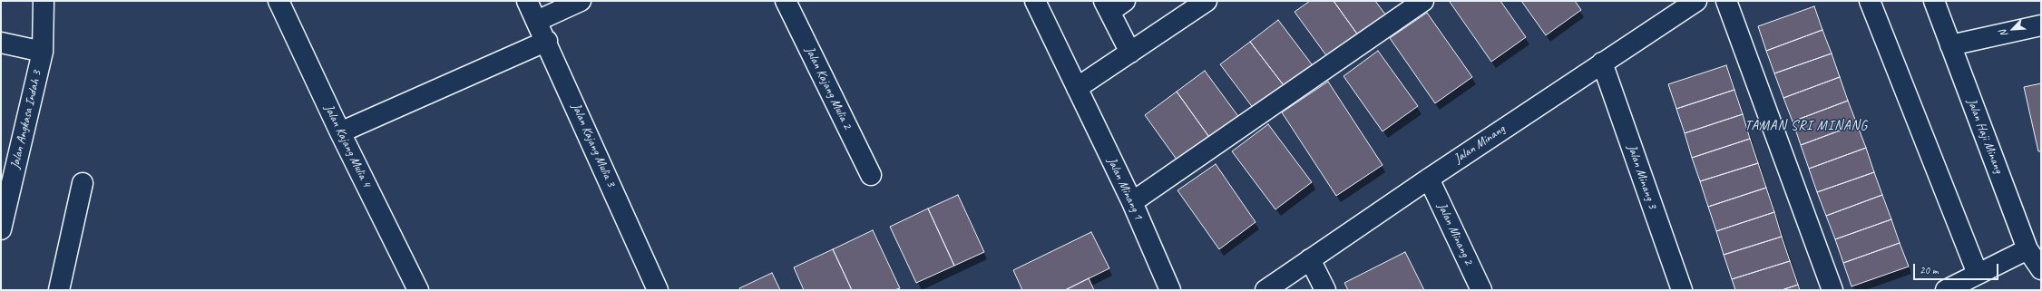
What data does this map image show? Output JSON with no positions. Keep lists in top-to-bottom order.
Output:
{
  "streets": {
    "street": [
      "Jalan Kajang Mulia 2",
      "Jalan Angkasa Indah 3",
      "Jalan Haji Minang",
      "Jalan Minang",
      "Jalan Kajang Mulia 3",
      "Jalan Kajang Mulia 4",
      "Jalan Minang 3",
      "Jalan Minang 1",
      "Jalan Minang 2"
    ]
  },
  "crossings": [
    ["Jalan Minang", "Jalan Minang 3"],
    ["Jalan Minang", "Jalan Minang 2"]
  ],
  "districts": ["TAMAN SRI MINANG"],
  "scale_bar": "20 m",
  "north": "bottom left"
}
